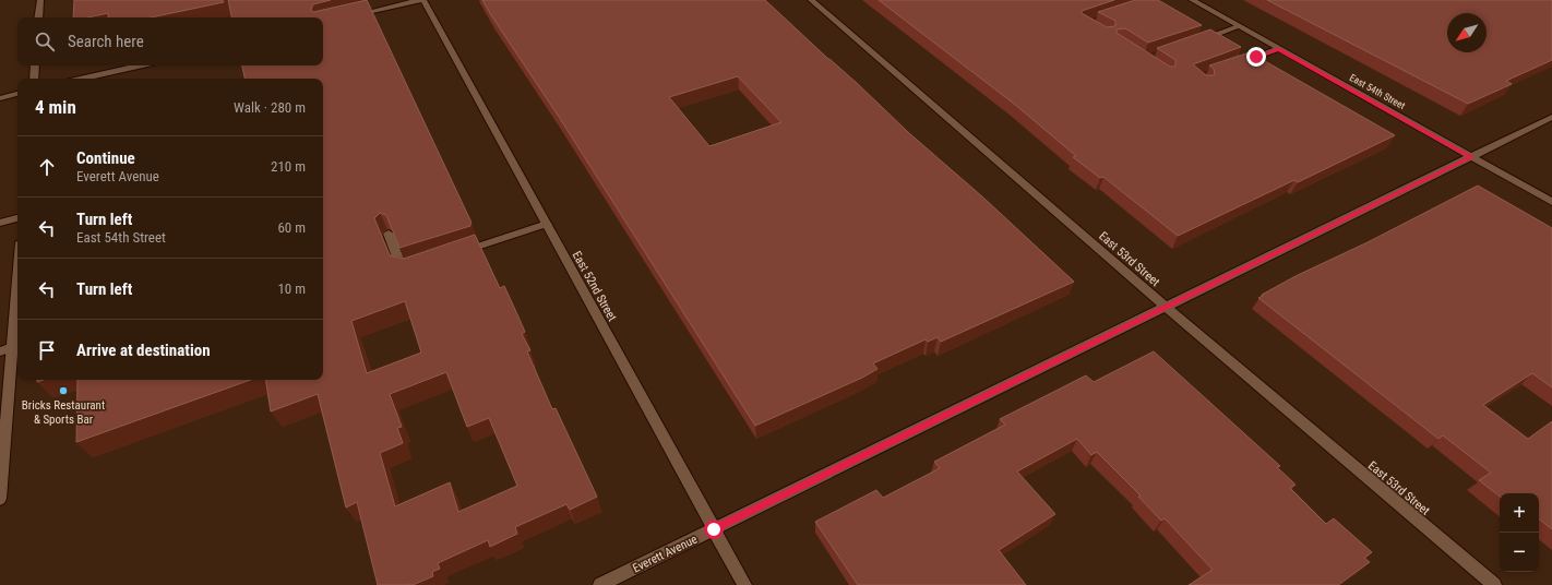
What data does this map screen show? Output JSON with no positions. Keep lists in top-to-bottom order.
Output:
{
  "streets": {
    "street": [
      "East 54th Street",
      "East 53rd Street",
      "East 52nd Street",
      "Everett Avenue"
    ]
  },
  "crossings": [
    ["East 54th Street", "Everett Avenue"],
    ["East 53rd Street", "Everett Avenue"],
    ["East 52nd Street", "Everett Avenue"]
  ],
  "places": ["Bricks Restaurant & Sports Bar"],
  "north": "bottom left",
  "page": {
    "search": "Search here",
    "heading": ["4 min", "Walk · 280 m"],
    "list": [
      ["Continue", "Everett Avenue", "210 m"],
      ["Turn left", "East 54th Street", "60 m"],
      ["Turn left", "10 m"],
      "Arrive at destination"
    ],
    "map_buttons": ["+", "−"]
  }
}
